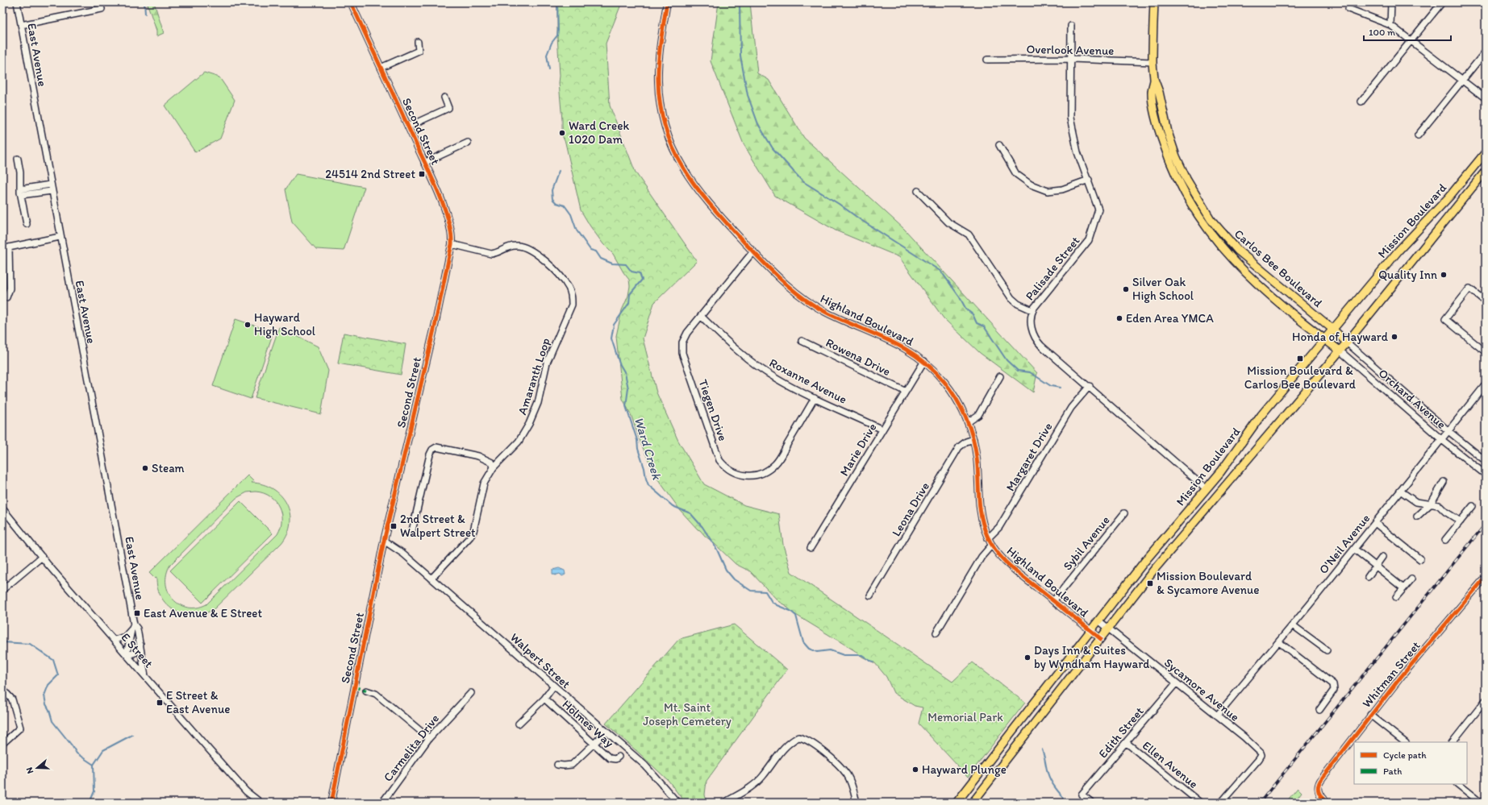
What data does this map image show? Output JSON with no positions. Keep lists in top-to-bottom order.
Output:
{
  "streets": {
    "main road": ["Mission Boulevard", "Carlos Bee Boulevard", "Orchard Avenue"],
    "street": [
      "Overlook Avenue",
      "East Avenue",
      "Second Street",
      "Palisade Street",
      "Highland Boulevard",
      "Rowena Drive",
      "Amaranth Loop",
      "Roxanne Avenue",
      "Tiegen Drive",
      "Marie Drive",
      "Margaret Drive",
      "Leona Drive",
      "Sybil Avenue",
      "O'Neil Avenue",
      "E Street",
      "Walpert Street",
      "Whitman Street",
      "Sycamore Avenue",
      "Holmes Way",
      "Edith Street",
      "Carmelita Drive",
      "Ellen Avenue"
    ]
  },
  "crossings": [
    ["Overlook Avenue", "Palisade Street"],
    ["Overlook Avenue", "Carlos Bee Boulevard"],
    ["East Avenue", "E Street"],
    ["Second Street", "Amaranth Loop"],
    ["Second Street", "Walpert Street"],
    ["Mission Boulevard", "Palisade Street"],
    ["Mission Boulevard", "Carlos Bee Boulevard"],
    ["Mission Boulevard", "Highland Boulevard"],
    ["Mission Boulevard", "Orchard Avenue"],
    ["Mission Boulevard", "Sycamore Avenue"],
    ["Palisade Street", "Margaret Drive"],
    ["Carlos Bee Boulevard", "Orchard Avenue"],
    ["Highland Boulevard", "Tiegen Drive"],
    ["Highland Boulevard", "Marie Drive"],
    ["Highland Boulevard", "Margaret Drive"],
    ["Highland Boulevard", "Leona Drive"],
    ["Highland Boulevard", "Sybil Avenue"],
    ["Rowena Drive", "Marie Drive"],
    ["Amaranth Loop", "Walpert Street"],
    ["Roxanne Avenue", "Tiegen Drive"],
    ["Roxanne Avenue", "Marie Drive"],
    ["Orchard Avenue", "O'Neil Avenue"],
    ["O'Neil Avenue", "Sycamore Avenue"],
    ["Sycamore Avenue", "Edith Street"],
    ["Edith Street", "Ellen Avenue"]
  ],
  "water": ["Ward Creek"],
  "parks": ["Mt. Saint Joseph Cemetery", "Memorial Park"],
  "places": {
    "other": [
      "Ward Creek 1020 Dam",
      "Quality Inn",
      "Silver Oak High School",
      "Eden Area YMCA",
      "Hayward High School",
      "Honda of Hayward",
      "Steam",
      "Days Inn & Suites by Wyndham Hayward",
      "Hayward Plunge"
    ],
    "transit": [
      "24514 2nd Street",
      "Mission Boulevard & Carlos Bee Boulevard",
      "2nd Street & Walpert Street",
      "Mission Boulevard & Sycamore Avenue",
      "East Avenue & E Street",
      "E Street & East Avenue"
    ]
  },
  "legend": ["Cycle path", "Path"],
  "scale_bar": "100 m",
  "north": "left"
}
